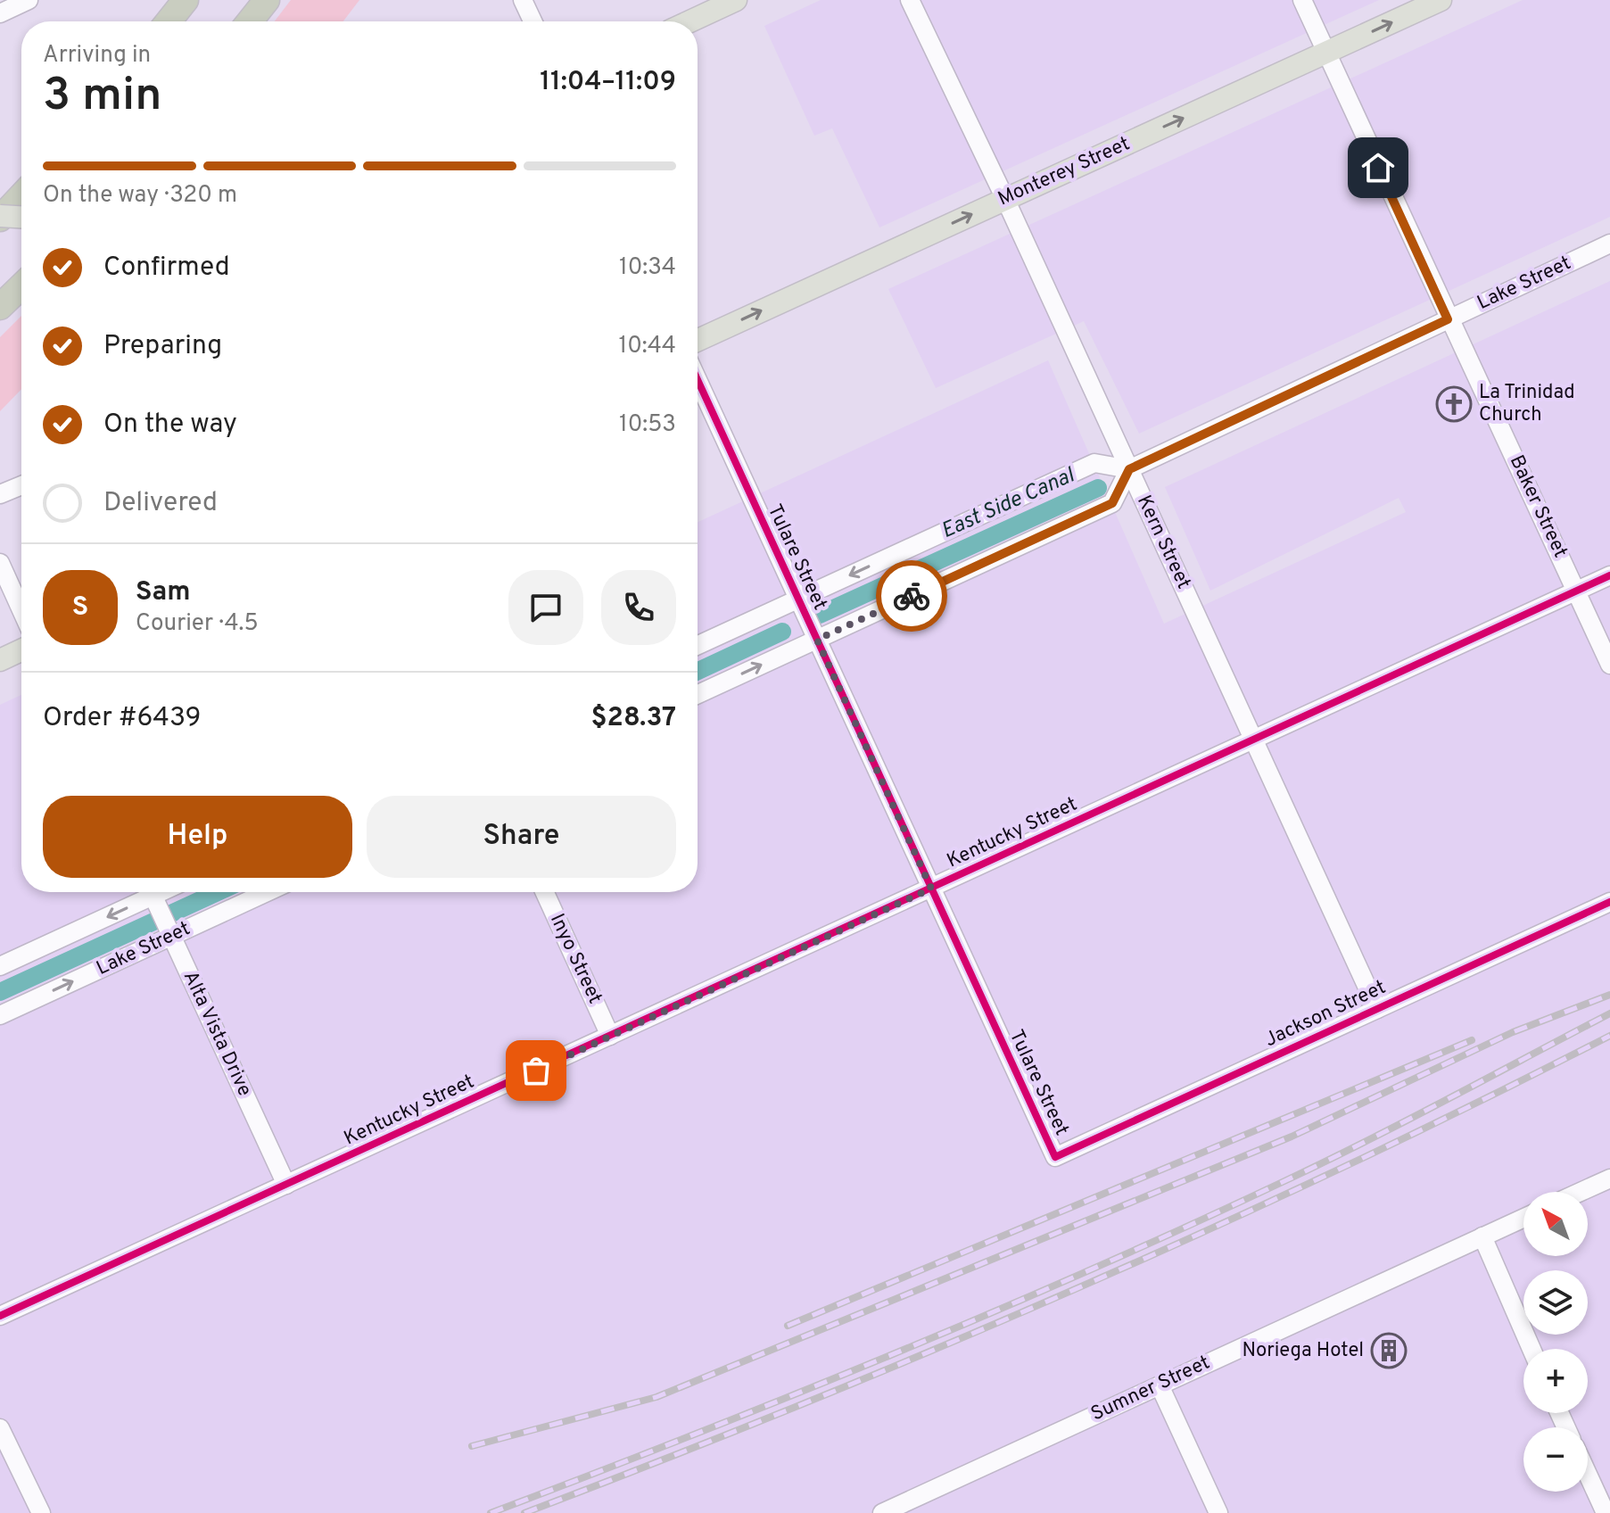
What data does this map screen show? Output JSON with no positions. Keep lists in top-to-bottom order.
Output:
{
  "streets": {
    "main road": ["Monterey Street"],
    "street": [
      "Lake Street",
      "Baker Street",
      "Kern Street",
      "Tulare Street",
      "Kentucky Street",
      "Inyo Street",
      "Jackson Street",
      "Alta Vista Drive",
      "Sumner Street"
    ]
  },
  "crossings": [
    ["Monterey Street", "Baker Street"],
    ["Monterey Street", "Kern Street"],
    ["Lake Street", "Baker Street"],
    ["Lake Street", "Kern Street"],
    ["Lake Street", "Alta Vista Drive"],
    ["Baker Street", "Kentucky Street"],
    ["Kern Street", "Kentucky Street"],
    ["Kern Street", "Jackson Street"],
    ["Tulare Street", "Kentucky Street"],
    ["Tulare Street", "Jackson Street"],
    ["Kentucky Street", "Inyo Street"],
    ["Kentucky Street", "Alta Vista Drive"]
  ],
  "one_way": ["Monterey Street"],
  "water": ["East Side Canal"],
  "places": {
    "church": ["La Trinidad Church"],
    "building": ["Noriega Hotel"]
  },
  "north": "top left",
  "page": {
    "heading": ["3 min", "Arriving in", "11:04–11:09"],
    "panel": [
      "Sam",
      "Courier · 4.5",
      "Order #6439",
      "$28.37"
    ],
    "bar": "On the way · 320 m",
    "list": [
      ["Confirmed", "10:34"],
      ["Preparing", "10:44"],
      ["On the way", "10:53"],
      "Delivered"
    ],
    "round": "S",
    "buttons": ["Help", "Share"],
    "map_buttons": ["+", "−"]
  }
}
